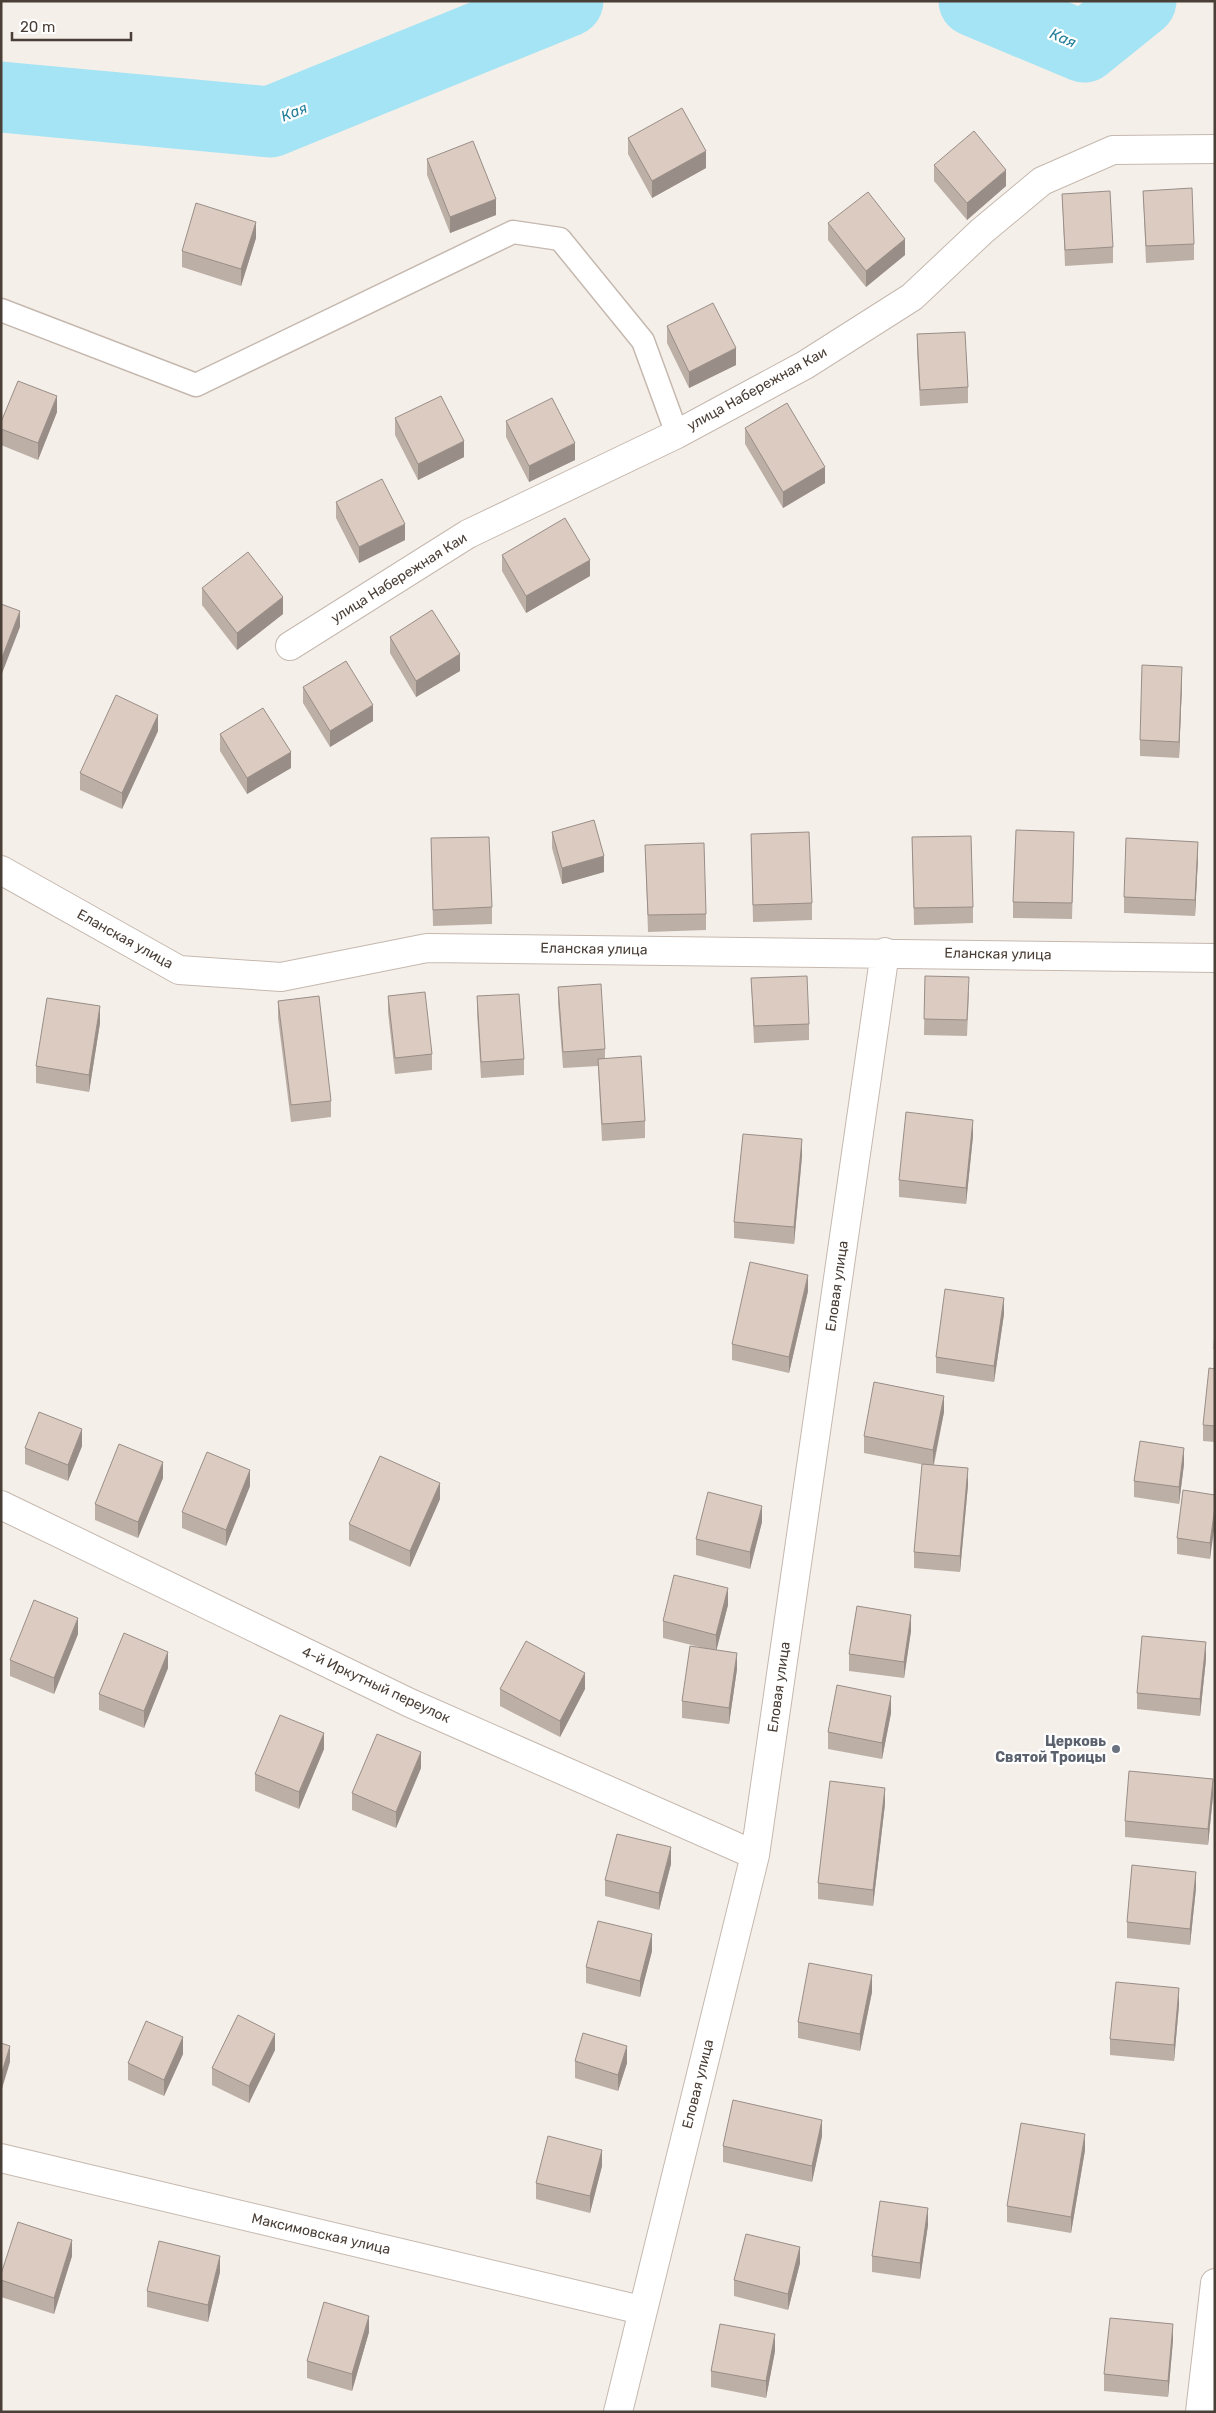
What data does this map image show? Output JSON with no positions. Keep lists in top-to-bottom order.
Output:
{
  "streets": {
    "street": [
      "улица Набережная Каи",
      "Еланская улица",
      "Еловая улица",
      "4-й Иркутный переулок",
      "Максимовская улица"
    ]
  },
  "crossings": [
    ["Еланская улица", "Еловая улица"],
    ["Еловая улица", "4-й Иркутный переулок"],
    ["Еловая улица", "Максимовская улица"]
  ],
  "water": ["Кая"],
  "places": ["Церковь Святой Троицы"],
  "scale_bar": "20 m"
}
